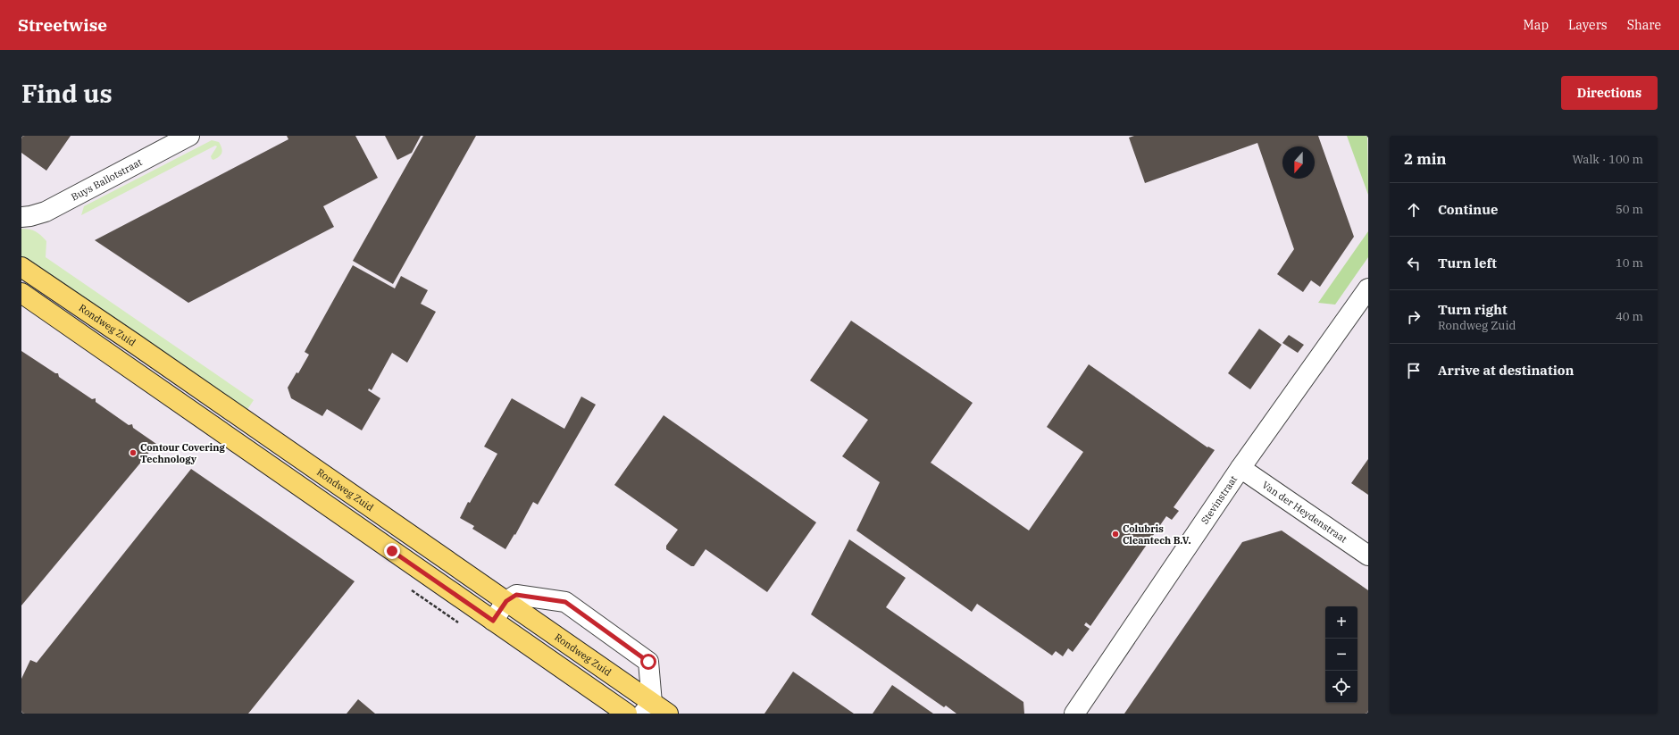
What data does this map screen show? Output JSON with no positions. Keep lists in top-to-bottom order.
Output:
{
  "streets": {
    "main road": ["Rondweg Zuid"],
    "street": ["Buys Ballotstraat", "Stevinstraat", "Van der Heydenstraat"]
  },
  "crossings": [
    ["Stevinstraat", "Van der Heydenstraat"]
  ],
  "places": ["Contour Covering Technology", "Colubris Cleantech B.V."],
  "north": "bottom",
  "page": {
    "header": "Streetwise",
    "nav": ["Map", "Layers", "Share"],
    "buttons": "Directions",
    "title": "Find us",
    "heading": ["2 min", "Walk · 100 m"],
    "list": [
      ["Continue", "50 m"],
      ["Turn left", "10 m"],
      ["Turn right", "Rondweg Zuid", "40 m"],
      "Arrive at destination"
    ],
    "map_buttons": ["+", "−"]
  }
}
